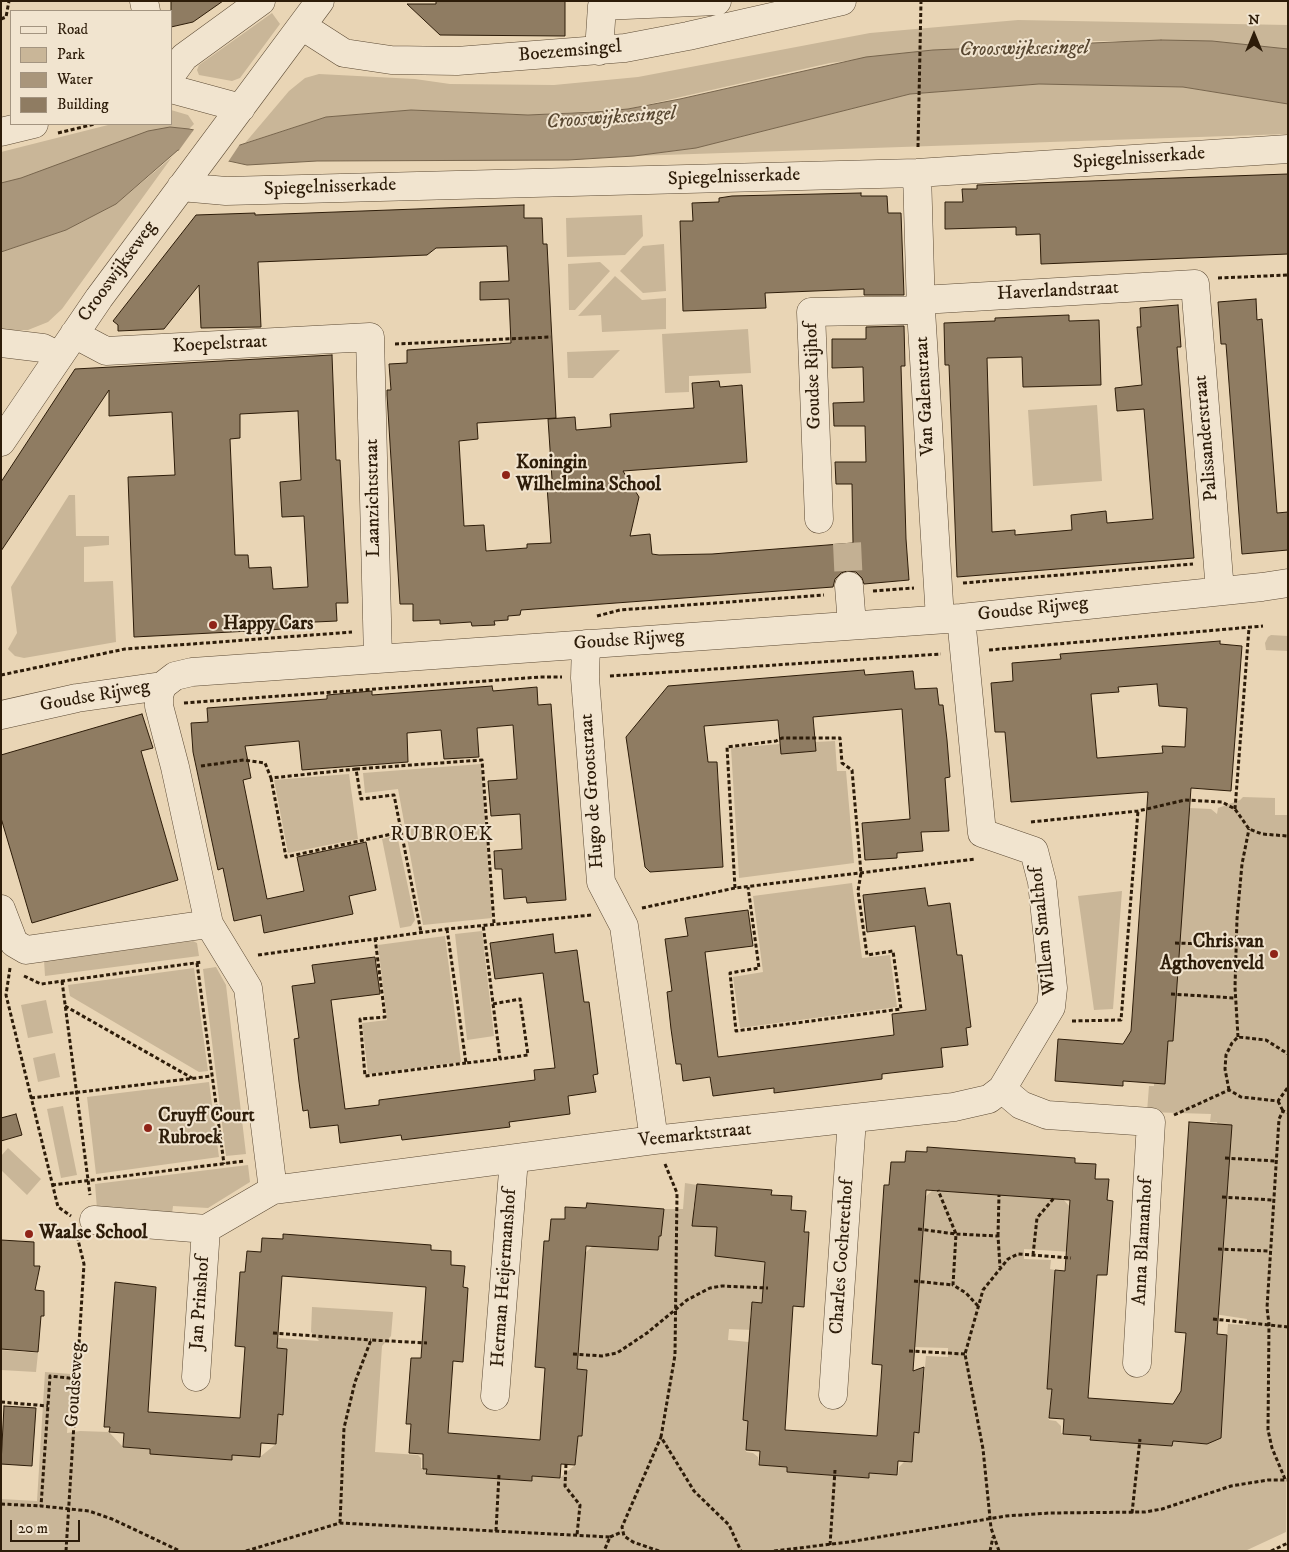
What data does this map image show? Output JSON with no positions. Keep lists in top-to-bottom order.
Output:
{
  "streets": {
    "street": [
      "Boezemsingel",
      "Spiegelnisserkade",
      "Crooswijkseweg",
      "Haverlandstraat",
      "Koepelstraat",
      "Goudse Rijhof",
      "Van Galenstraat",
      "Palissanderstraat",
      "Laanzichtstraat",
      "Goudse Rijweg",
      "Hugo de Grootstraat",
      "Willem Smalthof",
      "Veemarktstraat",
      "Anna Blamanhof",
      "Charles Cocherethof",
      "Herman Heijermanshof",
      "Jan Prinshof"
    ],
    "path": ["Goudseweg"]
  },
  "crossings": [
    ["Boezemsingel", "Crooswijkseweg"],
    ["Spiegelnisserkade", "Crooswijkseweg"],
    ["Spiegelnisserkade", "Van Galenstraat"],
    ["Crooswijkseweg", "Koepelstraat"],
    ["Haverlandstraat", "Goudse Rijhof"],
    ["Haverlandstraat", "Van Galenstraat"],
    ["Haverlandstraat", "Palissanderstraat"],
    ["Koepelstraat", "Laanzichtstraat"],
    ["Goudse Rijhof", "Van Galenstraat"],
    ["Van Galenstraat", "Goudse Rijweg"],
    ["Van Galenstraat", "Willem Smalthof"],
    ["Palissanderstraat", "Goudse Rijweg"],
    ["Laanzichtstraat", "Goudse Rijweg"],
    ["Goudse Rijweg", "Hugo de Grootstraat"],
    ["Goudse Rijweg", "Willem Smalthof"],
    ["Hugo de Grootstraat", "Veemarktstraat"],
    ["Willem Smalthof", "Veemarktstraat"],
    ["Veemarktstraat", "Charles Cocherethof"],
    ["Veemarktstraat", "Herman Heijermanshof"],
    ["Veemarktstraat", "Jan Prinshof"]
  ],
  "districts": ["RUBROEK"],
  "water": ["Crooswijksesingel"],
  "places": [
    "Koningin Wilhelmina School",
    "Happy Cars",
    "Chris van Agthovenveld",
    "Cruyff Court Rubroek",
    "Waalse School"
  ],
  "legend": [
    "Road",
    "Park",
    "Water",
    "Building"
  ],
  "scale_bar": "20 m",
  "north": "top"
}
